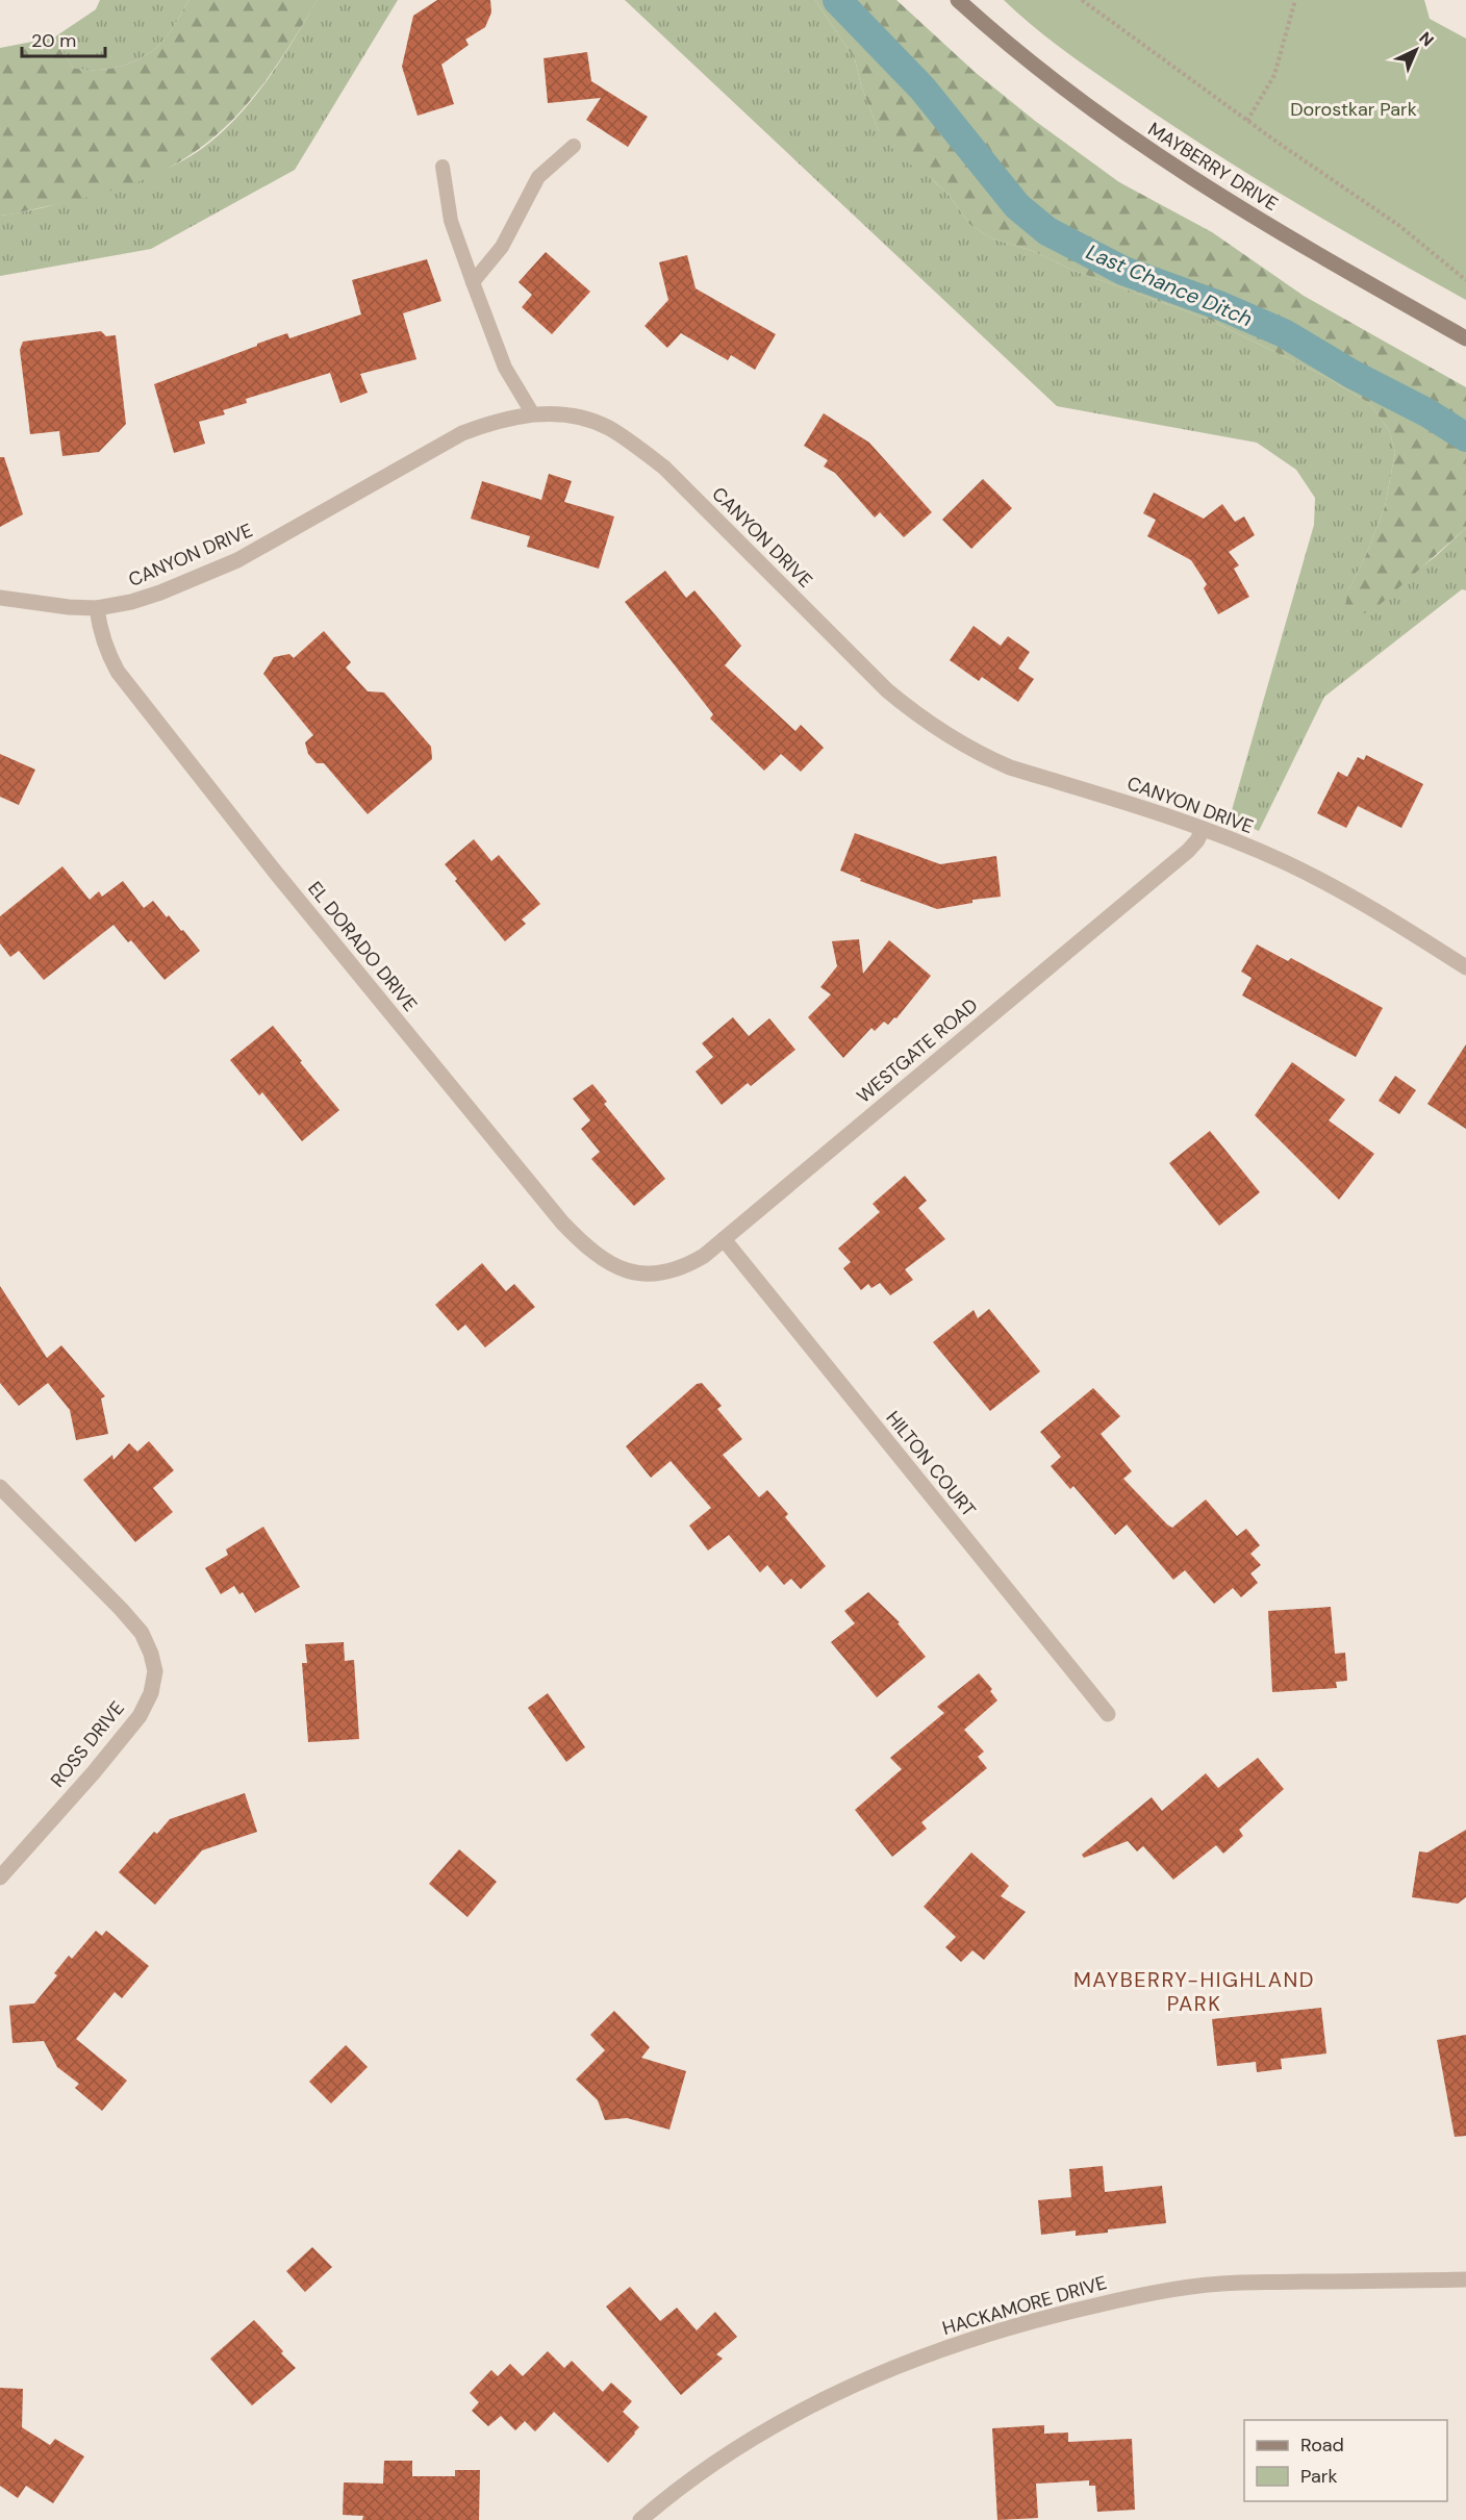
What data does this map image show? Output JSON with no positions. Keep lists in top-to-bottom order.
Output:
{
  "streets": {
    "main road": ["MAYBERRY DRIVE"],
    "street": [
      "CANYON DRIVE",
      "EL DORADO DRIVE",
      "WESTGATE ROAD",
      "HILTON COURT",
      "ROSS DRIVE",
      "HACKAMORE DRIVE"
    ]
  },
  "crossings": [
    ["CANYON DRIVE", "EL DORADO DRIVE"],
    ["CANYON DRIVE", "WESTGATE ROAD"],
    ["EL DORADO DRIVE", "WESTGATE ROAD"],
    ["WESTGATE ROAD", "HILTON COURT"]
  ],
  "districts": ["MAYBERRY-HIGHLAND PARK"],
  "water": ["Last Chance Ditch"],
  "parks": ["Dorostkar Park"],
  "legend": ["Road", "Park"],
  "scale_bar": "20 m",
  "north": "top right"
}
